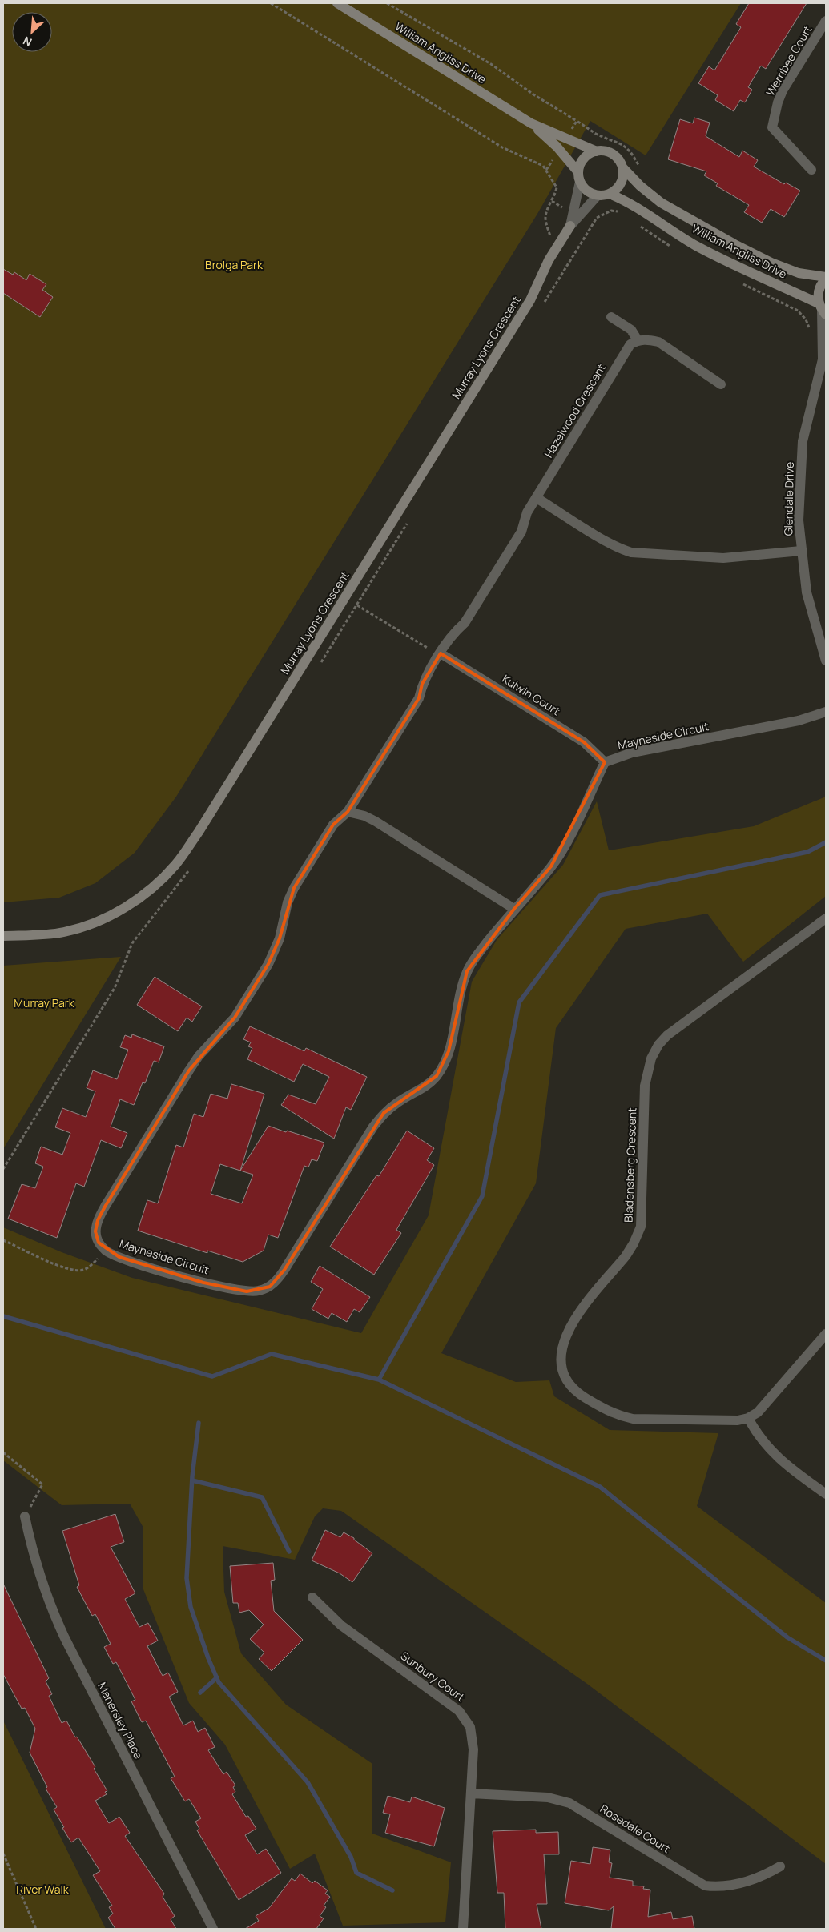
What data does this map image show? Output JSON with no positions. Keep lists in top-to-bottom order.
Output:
{
  "streets": {
    "street": [
      "William Angliss Drive",
      "Werribee Court",
      "Murray Lyons Crescent",
      "Hazelwood Crescent",
      "Glendale Drive",
      "Kulwin Court",
      "Mayneside Circuit",
      "Bladensberg Crescent",
      "Sunbury Court",
      "Manersley Place",
      "Rosedale Court"
    ]
  },
  "crossings": [
    ["William Angliss Drive", "Murray Lyons Crescent"],
    ["William Angliss Drive", "Glendale Drive"],
    ["Hazelwood Crescent", "Kulwin Court"],
    ["Hazelwood Crescent", "Mayneside Circuit"],
    ["Kulwin Court", "Mayneside Circuit"],
    ["Sunbury Court", "Rosedale Court"]
  ],
  "parks": ["Brolga Park", "Murray Park", "River Walk"],
  "north": "bottom left"
}
